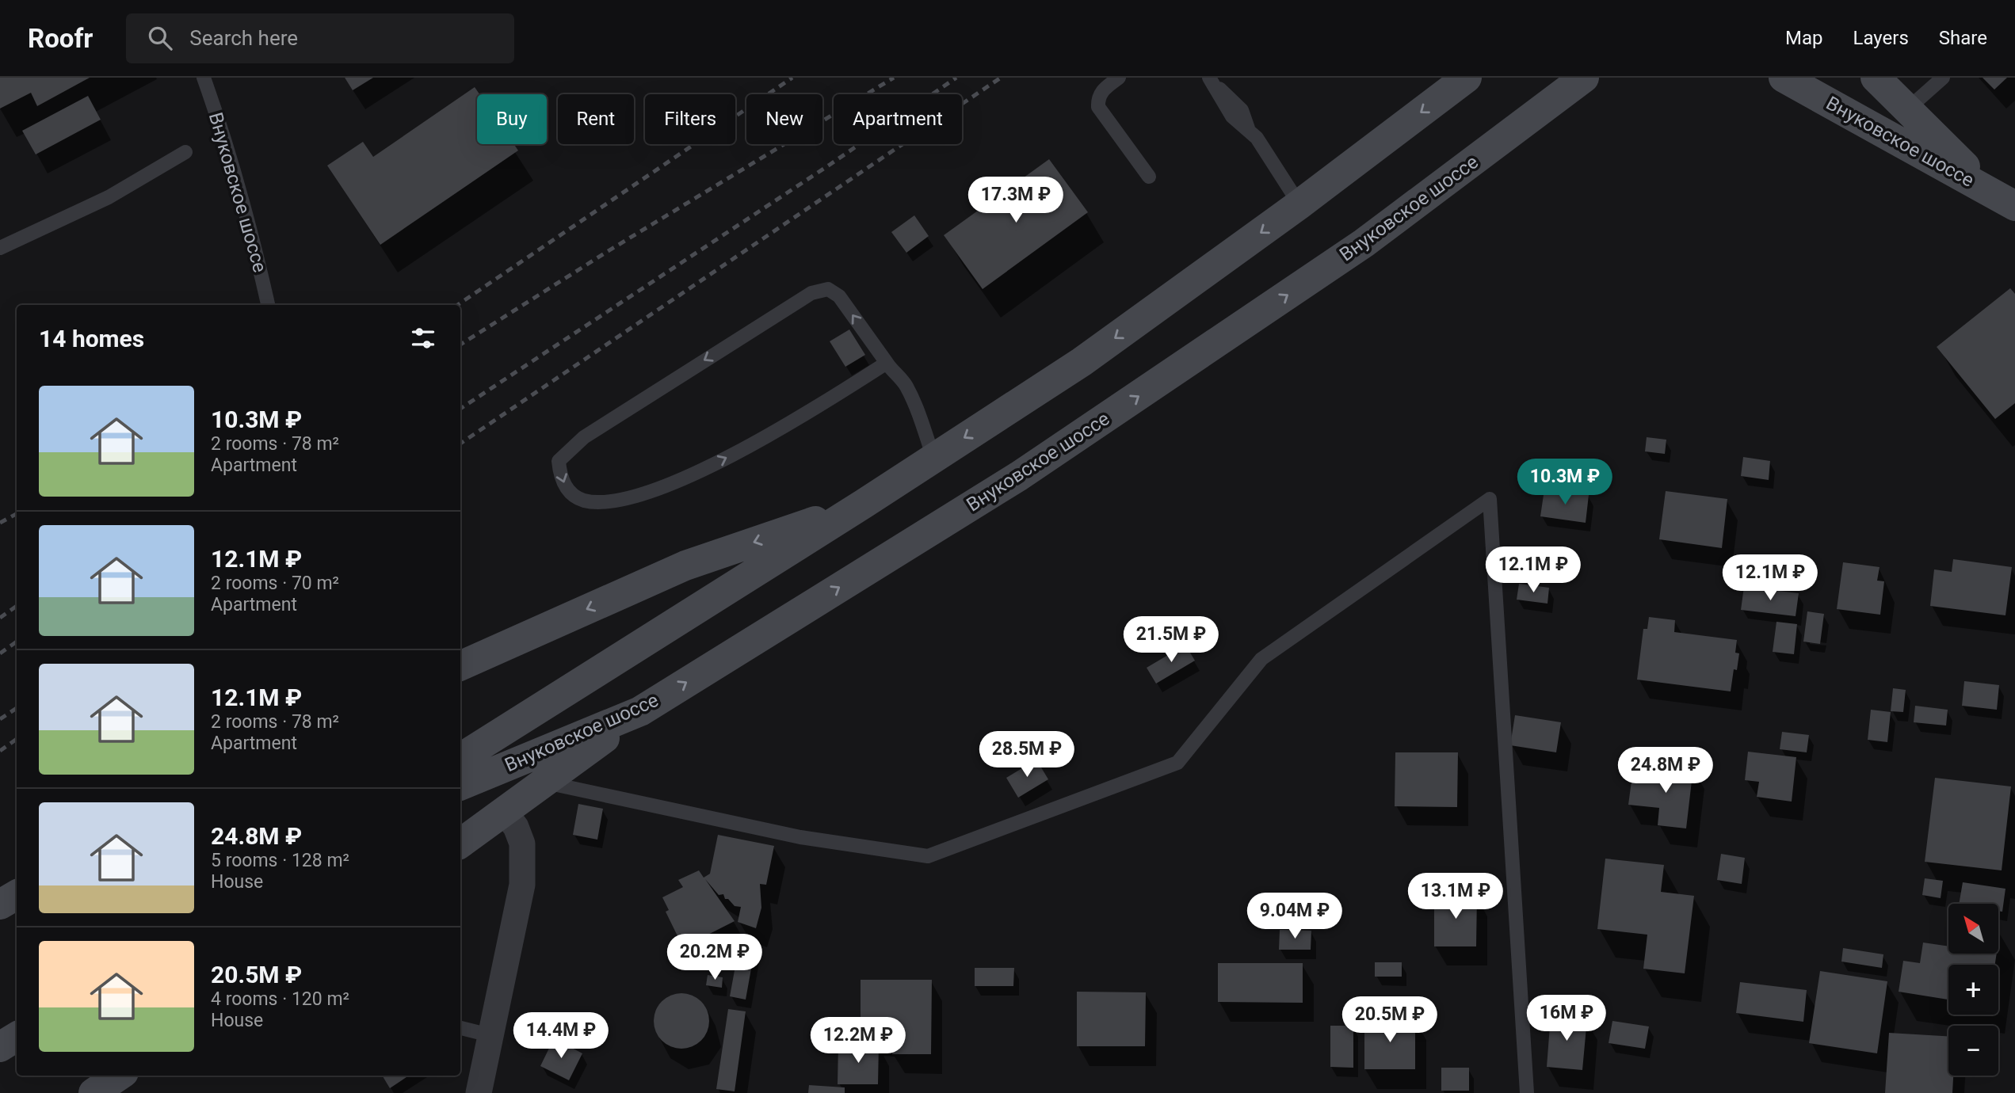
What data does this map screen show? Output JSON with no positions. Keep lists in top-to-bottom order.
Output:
{
  "streets": {
    "main road": ["Внуковское шоссе"]
  },
  "north": "top left",
  "page": {
    "header": "Roofr",
    "search": "Search here",
    "nav": ["Map", "Layers", "Share"],
    "chip": [
      "Buy",
      "Rent",
      "Filters",
      "New",
      "Apartment"
    ],
    "price": [
      "17.3M ₽",
      "10.3M ₽",
      "12.1M ₽",
      "12.1M ₽",
      "21.5M ₽",
      "28.5M ₽",
      "24.8M ₽",
      "13.1M ₽",
      "9.04M ₽",
      "20.2M ₽",
      "16M ₽",
      "20.5M ₽",
      "14.4M ₽",
      "12.2M ₽"
    ],
    "heading": "14 homes",
    "list": [
      {
        "name": "10.3M ₽",
        "note": "2 rooms · 78 m² · Apartment"
      },
      {
        "name": "12.1M ₽",
        "note": "2 rooms · 70 m² · Apartment"
      },
      {
        "name": "12.1M ₽",
        "note": "2 rooms · 78 m² · Apartment"
      },
      {
        "name": "24.8M ₽",
        "note": "5 rooms · 128 m² · House"
      },
      {
        "name": "20.5M ₽",
        "note": "4 rooms · 120 m² · House"
      }
    ],
    "map_buttons": ["+", "−"]
  }
}
